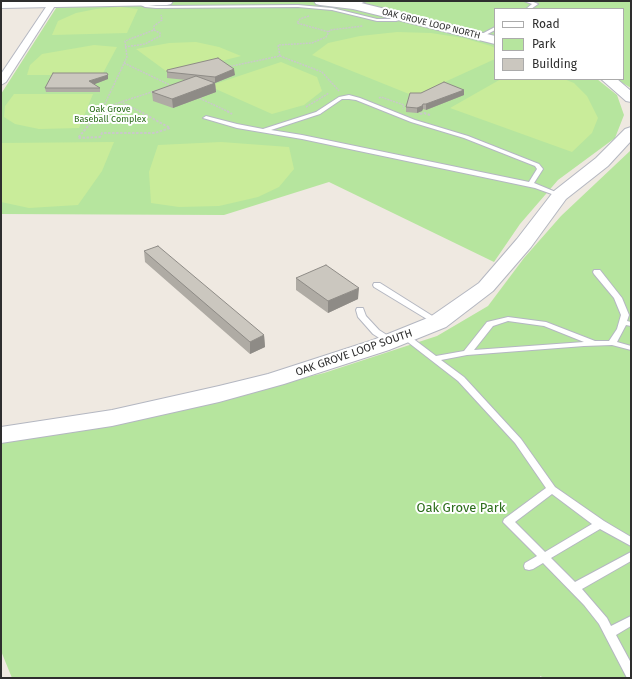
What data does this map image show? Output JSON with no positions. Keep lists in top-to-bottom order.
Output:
{
  "streets": {
    "street": ["OAK GROVE LOOP NORTH", "OAK GROVE LOOP SOUTH"]
  },
  "parks": ["Oak Grove Baseball Complex", "Oak Grove Park"],
  "legend": ["Road", "Park", "Building"]
}
